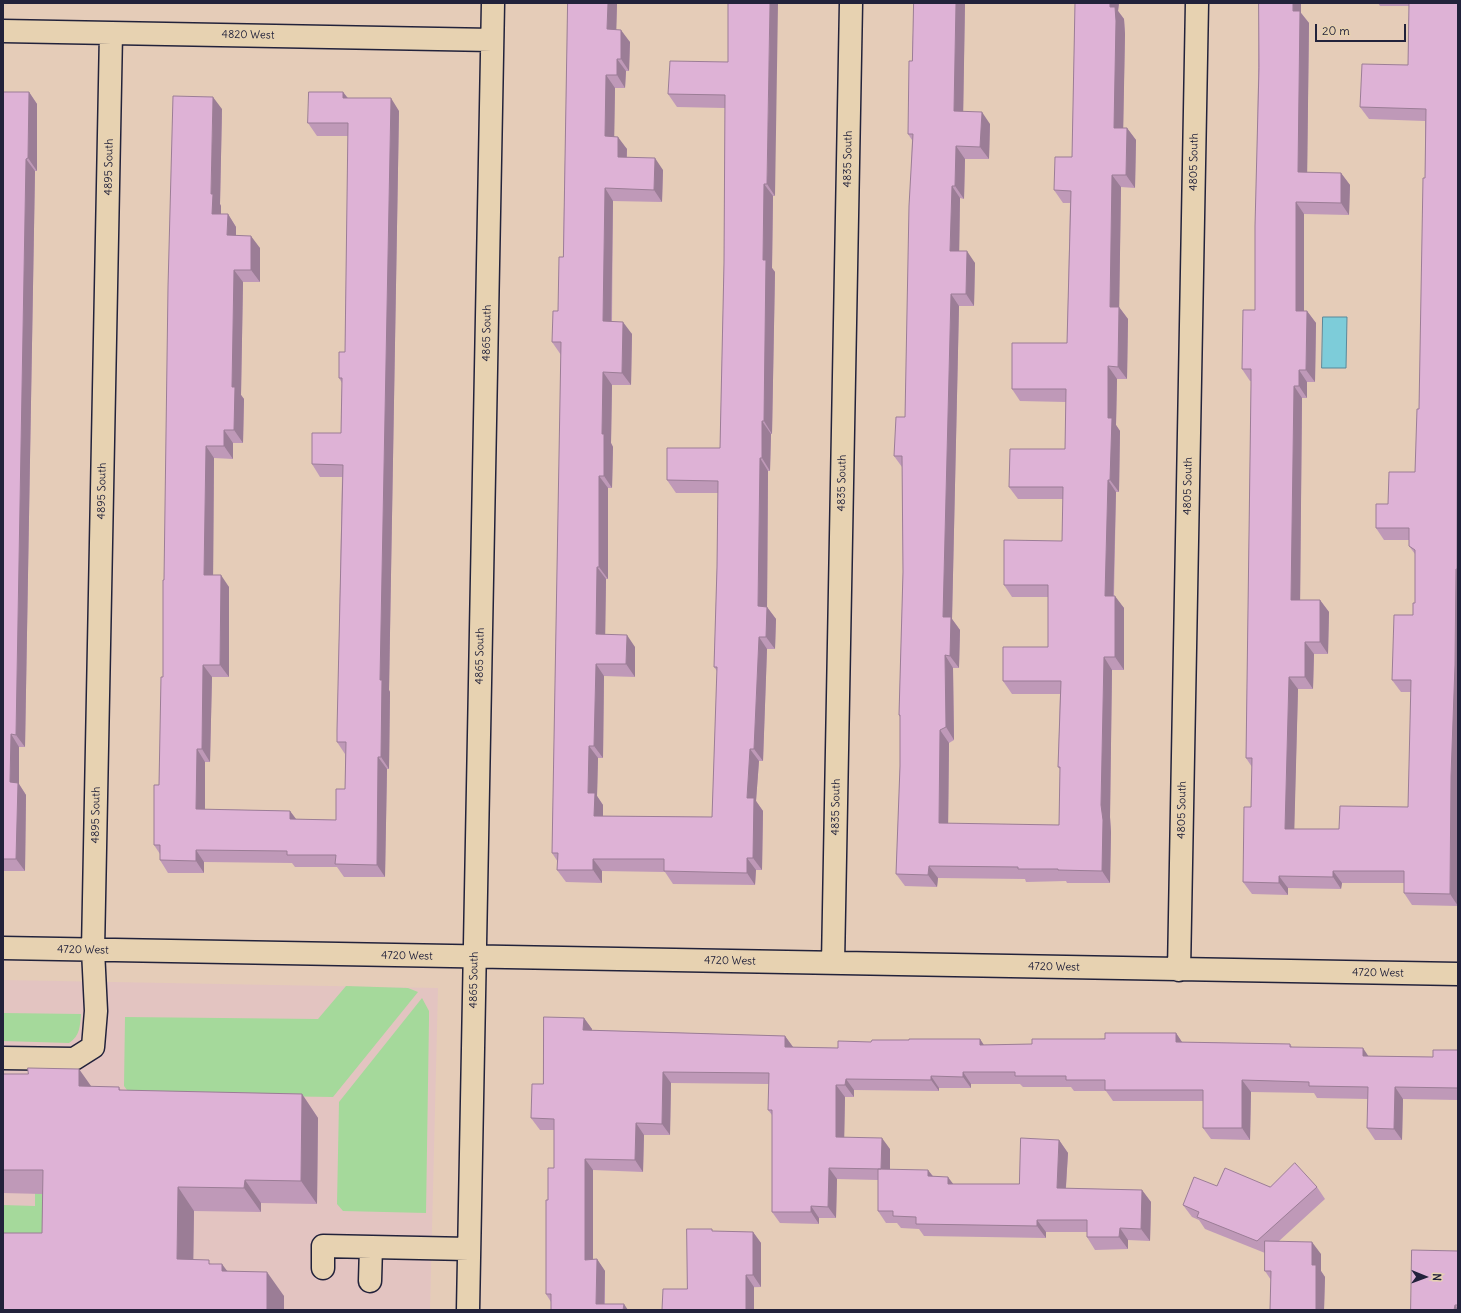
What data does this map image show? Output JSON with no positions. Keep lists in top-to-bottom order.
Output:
{
  "streets": {
    "street": [
      "4820 West",
      "4835 South",
      "4805 South",
      "4895 South",
      "4865 South",
      "4720 West"
    ]
  },
  "crossings": [
    ["4820 West", "4895 South"],
    ["4820 West", "4865 South"],
    ["4835 South", "4720 West"],
    ["4805 South", "4720 West"],
    ["4895 South", "4720 West"],
    ["4865 South", "4720 West"]
  ],
  "scale_bar": "20 m",
  "north": "right"
}
